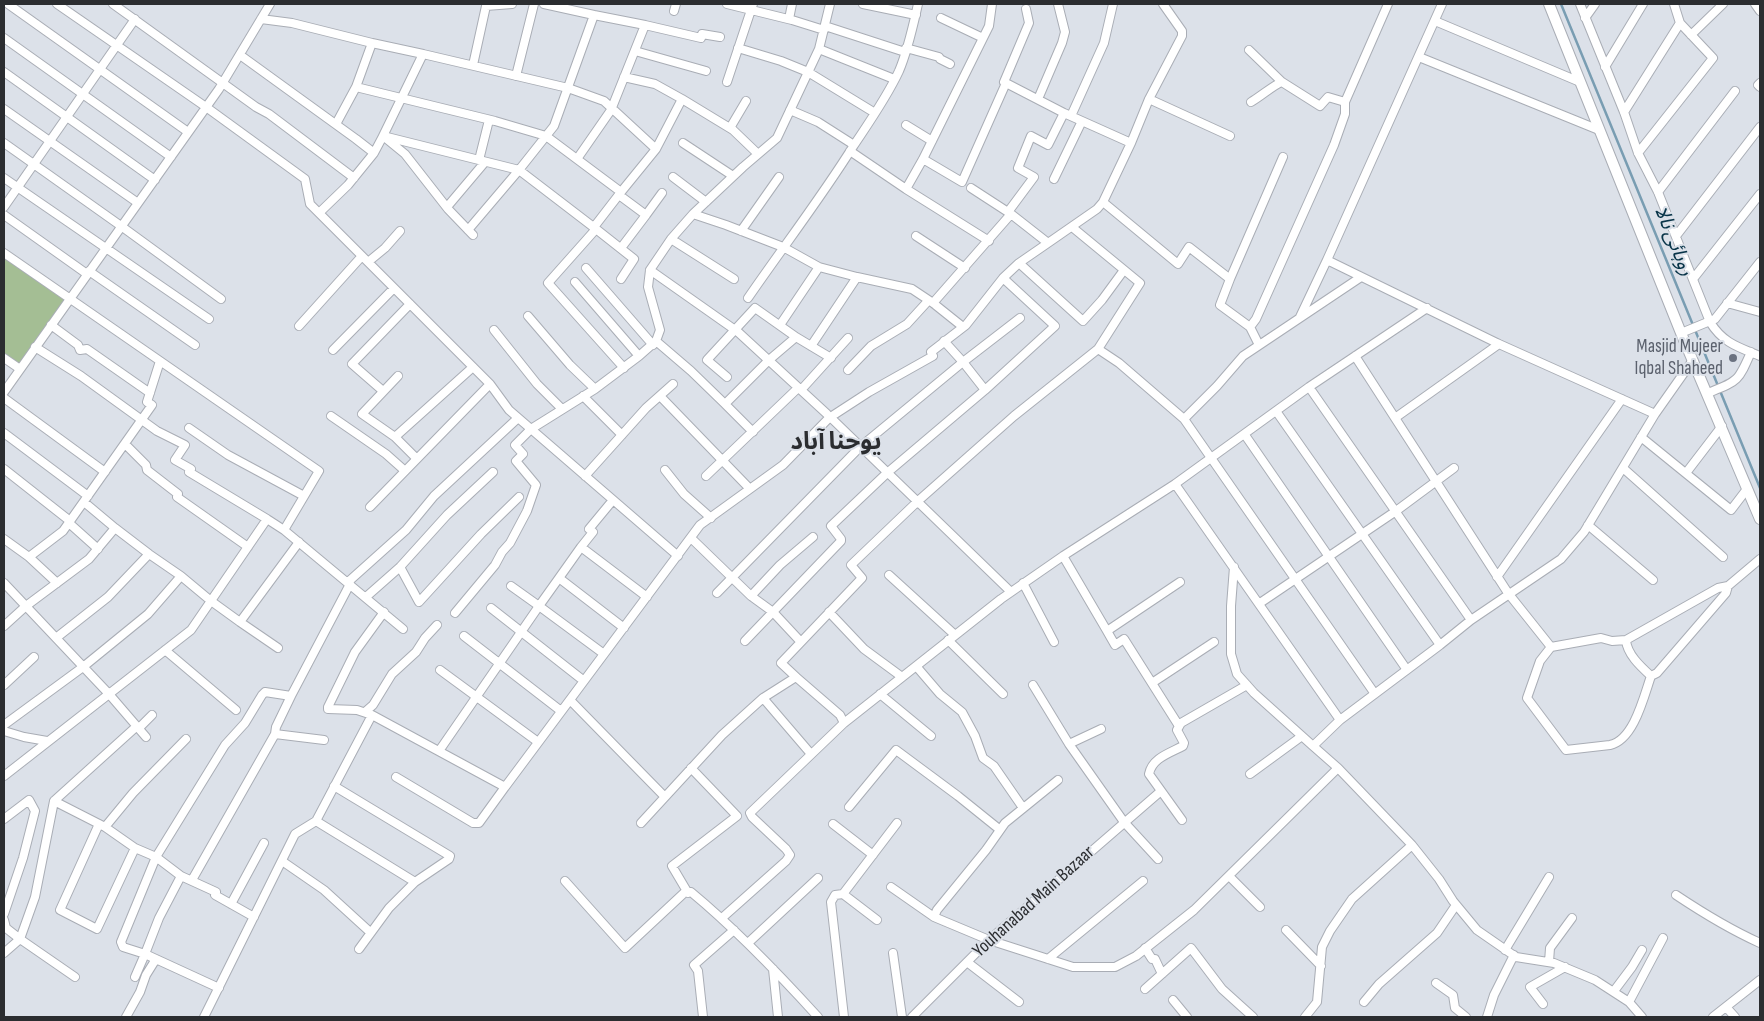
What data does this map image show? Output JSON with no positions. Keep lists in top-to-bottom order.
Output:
{
  "streets": {
    "street": ["Youhanabad Main Bazaar"]
  },
  "districts": ["یوحنا آباد"],
  "water": ["روہائی نالا"],
  "places": ["Masjid Mujeer Iqbal Shaheed"]
}
